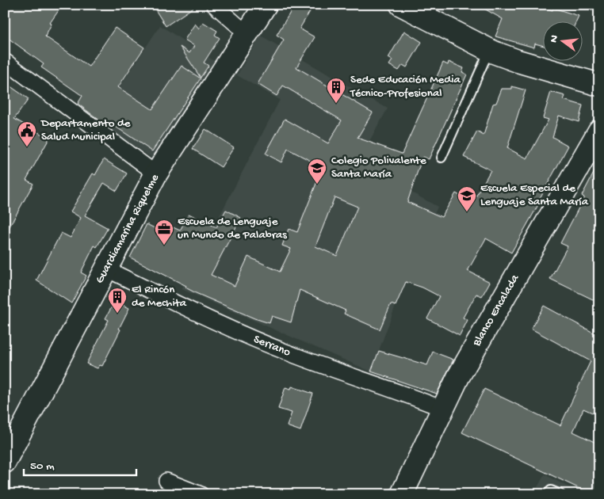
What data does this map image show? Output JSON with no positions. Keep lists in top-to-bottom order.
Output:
{
  "streets": {
    "street": ["Guardiamarina Riquelme", "Blanco Encalada", "Serrano"]
  },
  "crossings": [
    ["Guardiamarina Riquelme", "Serrano"],
    ["Blanco Encalada", "Serrano"]
  ],
  "places": {
    "building": ["Sede Educación Media Técnico-Profesional", "El Rincón de Mechita"],
    "public building": ["Departamento de Salud Municipal"],
    "school or university": ["Colegio Polivalente Santa María", "Escuela Especial de Lenguaje Santa María"],
    "office": ["Escuela de Lenguaje un Mundo de Palabras"]
  },
  "scale_bar": "50 m",
  "north": "left"
}
